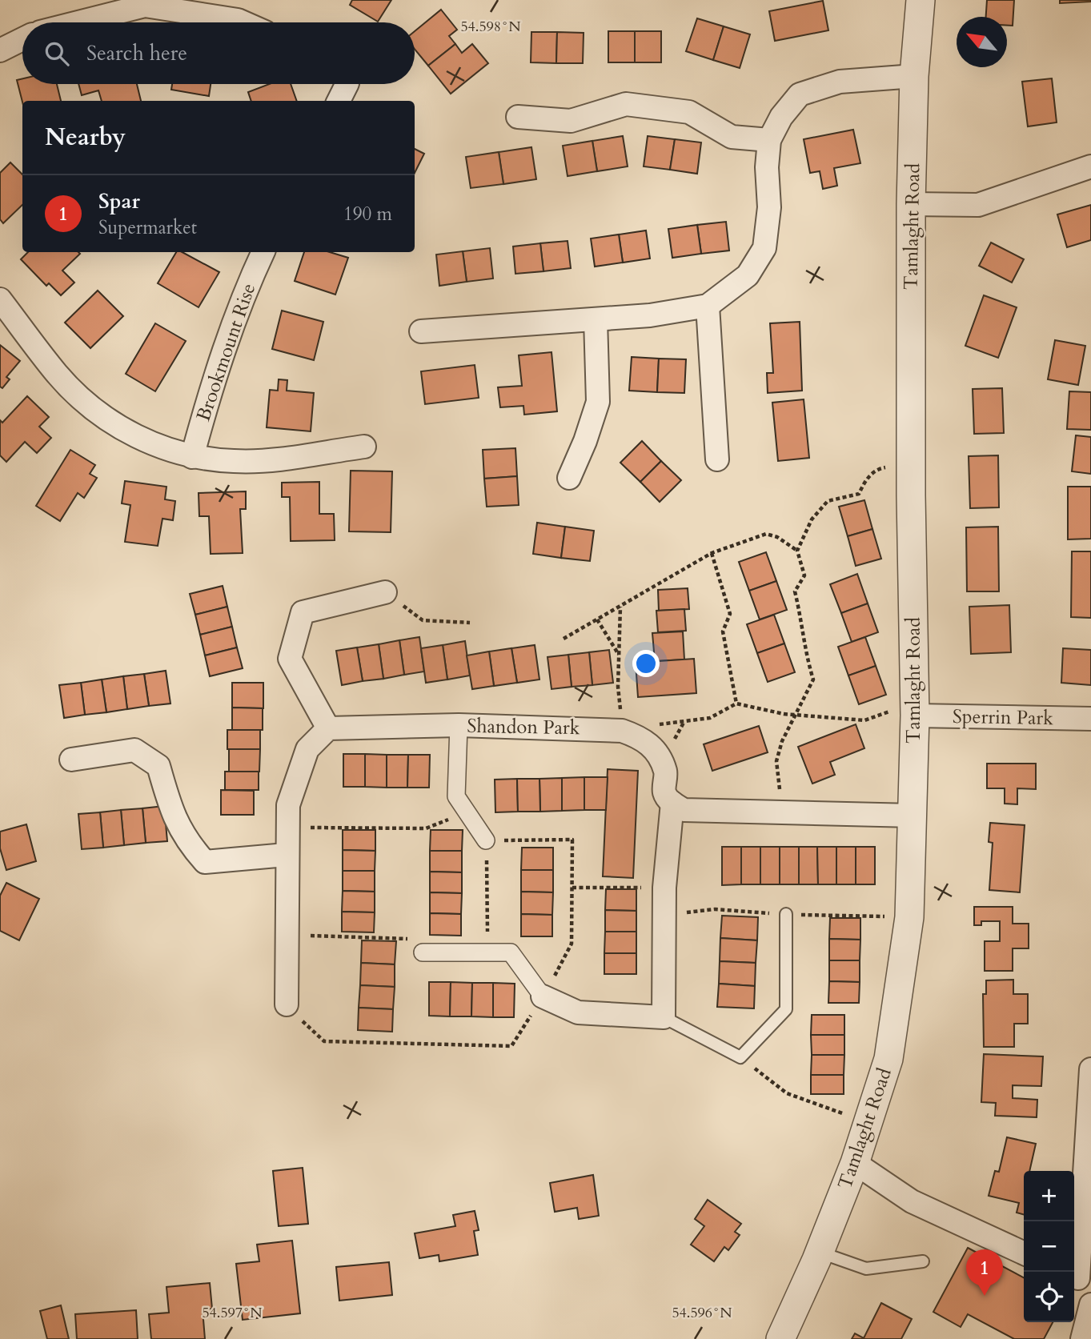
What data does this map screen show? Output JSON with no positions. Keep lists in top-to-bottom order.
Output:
{
  "streets": {
    "street": [
      "Tamlaght Road",
      "Brookmount Rise",
      "Sperrin Park",
      "Shandon Park"
    ]
  },
  "crossings": [
    ["Tamlaght Road", "Sperrin Park"]
  ],
  "north": "top left",
  "page": {
    "search": "Search here",
    "heading": "Nearby",
    "list": [
      {
        "mark": "1",
        "name": "Spar",
        "note": "Supermarket",
        "value": "190 m"
      }
    ],
    "map_buttons": ["+", "−"],
    "pins": "1"
  },
  "coordinates": ["54.598°N", "54.597°N", "54.596°N"]
}
